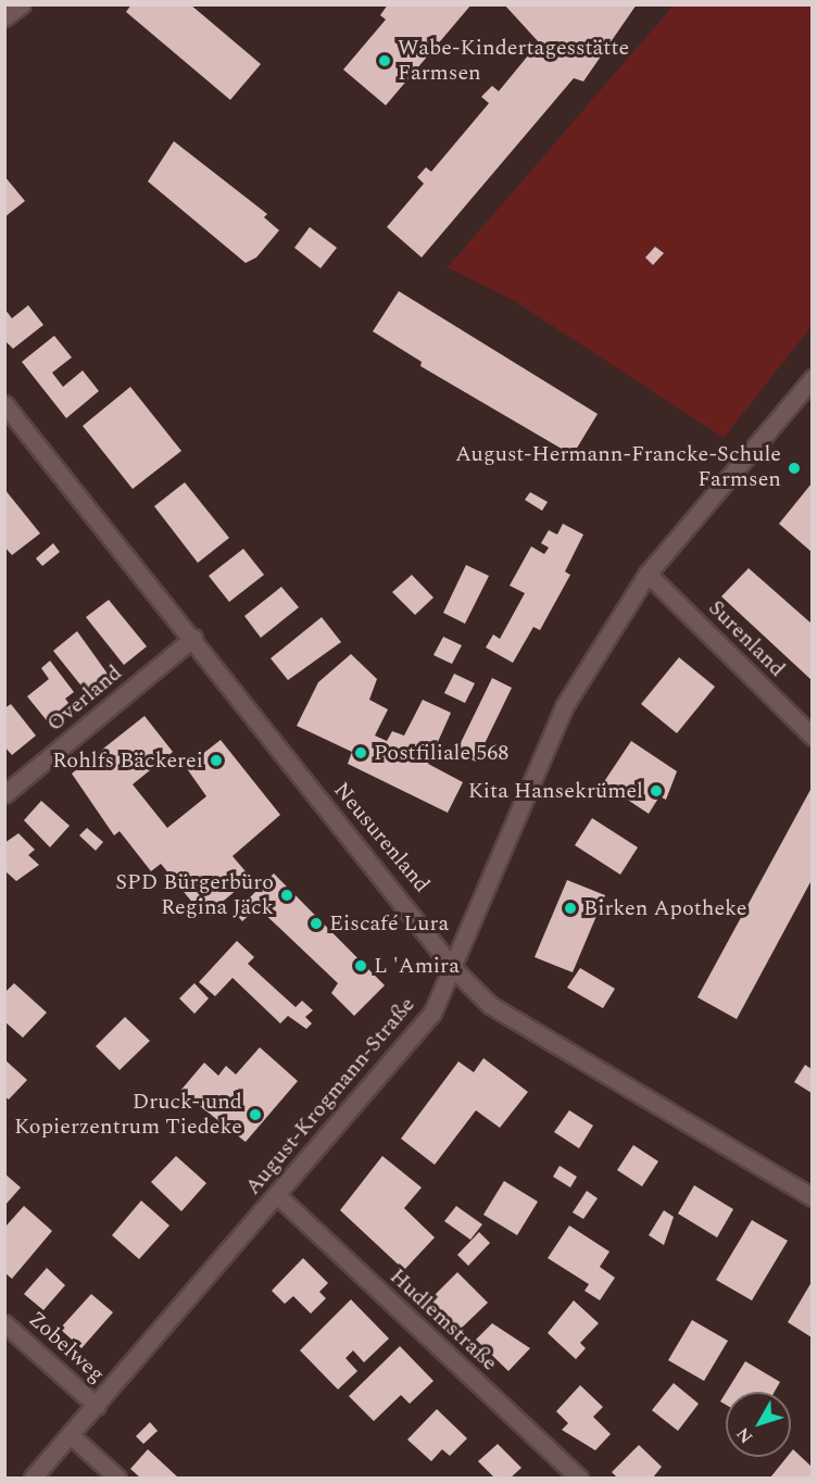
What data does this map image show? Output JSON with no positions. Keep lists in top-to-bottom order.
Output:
{
  "streets": {
    "street": [
      "Surenland",
      "Overland",
      "Neusurenland",
      "August-Krogmann-Straße",
      "Hudlemstraße",
      "Zobelweg"
    ]
  },
  "crossings": [
    ["Surenland", "August-Krogmann-Straße"],
    ["Overland", "Neusurenland"],
    ["Neusurenland", "August-Krogmann-Straße"],
    ["August-Krogmann-Straße", "Hudlemstraße"],
    ["August-Krogmann-Straße", "Zobelweg"]
  ],
  "places": [
    "Wabe-Kindertagesstätte Farmsen",
    "August-Hermann-Francke-Schule Farmsen",
    "Postfiliale 568",
    "Rohlfs Bäckerei",
    "Kita Hansekrümel",
    "SPD Bürgerbüro Regina Jäck",
    "Birken Apotheke",
    "Eiscafé Lura",
    "L 'Amira",
    "Druck- und Kopierzentrum Tiedeke"
  ],
  "north": "bottom left"
}
